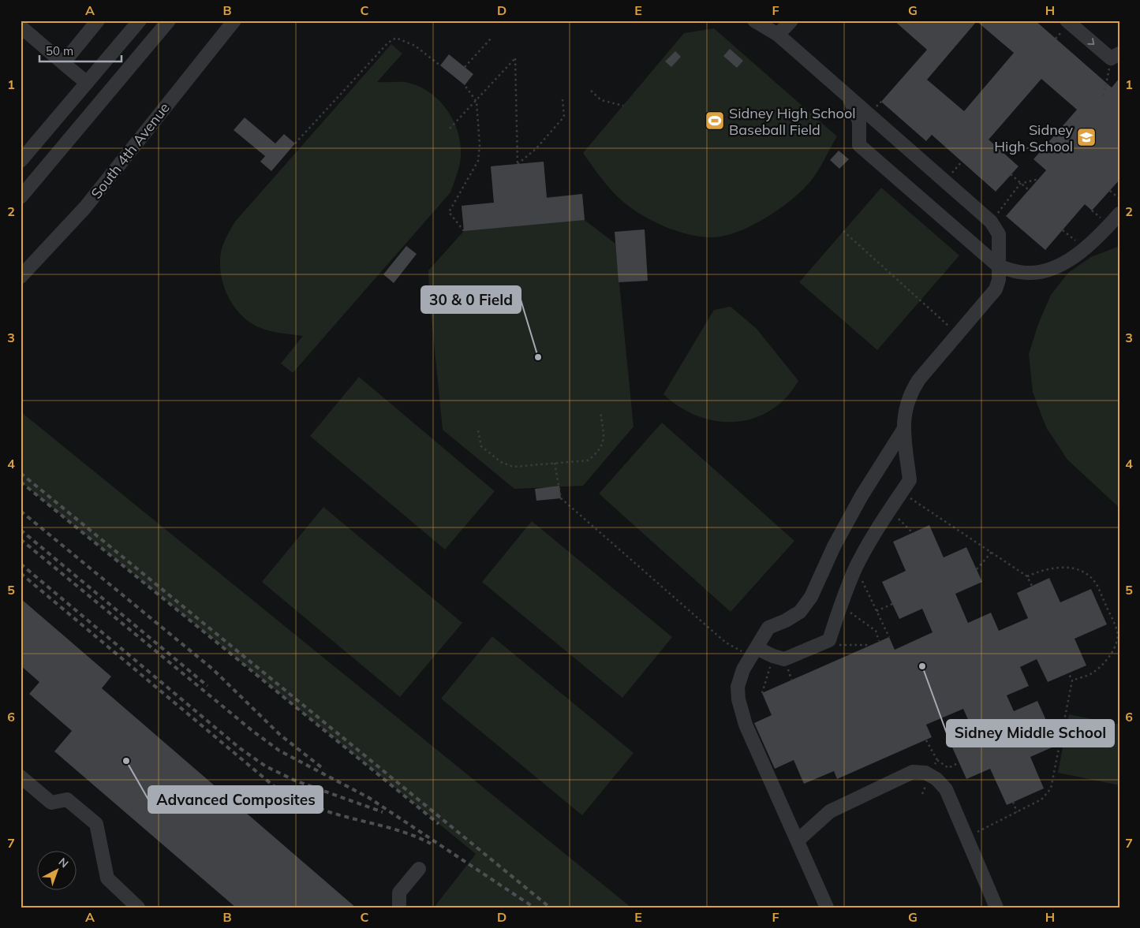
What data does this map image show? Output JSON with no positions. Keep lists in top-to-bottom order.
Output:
{
  "streets": {
    "street": ["South 4th Avenue"]
  },
  "places": {
    "sports": ["Sidney High School Baseball Field"],
    "school or university": ["Sidney High School"],
    "other": ["30 & 0 Field", "Sidney Middle School", "Advanced Composites"]
  },
  "scale_bar": "50 m",
  "north": "top right",
  "grid": {
    "columns": [
      "A",
      "B",
      "C",
      "D",
      "E",
      "F",
      "G",
      "H"
    ],
    "rows": [
      "1",
      "2",
      "3",
      "4",
      "5",
      "6",
      "7"
    ]
  }
}
